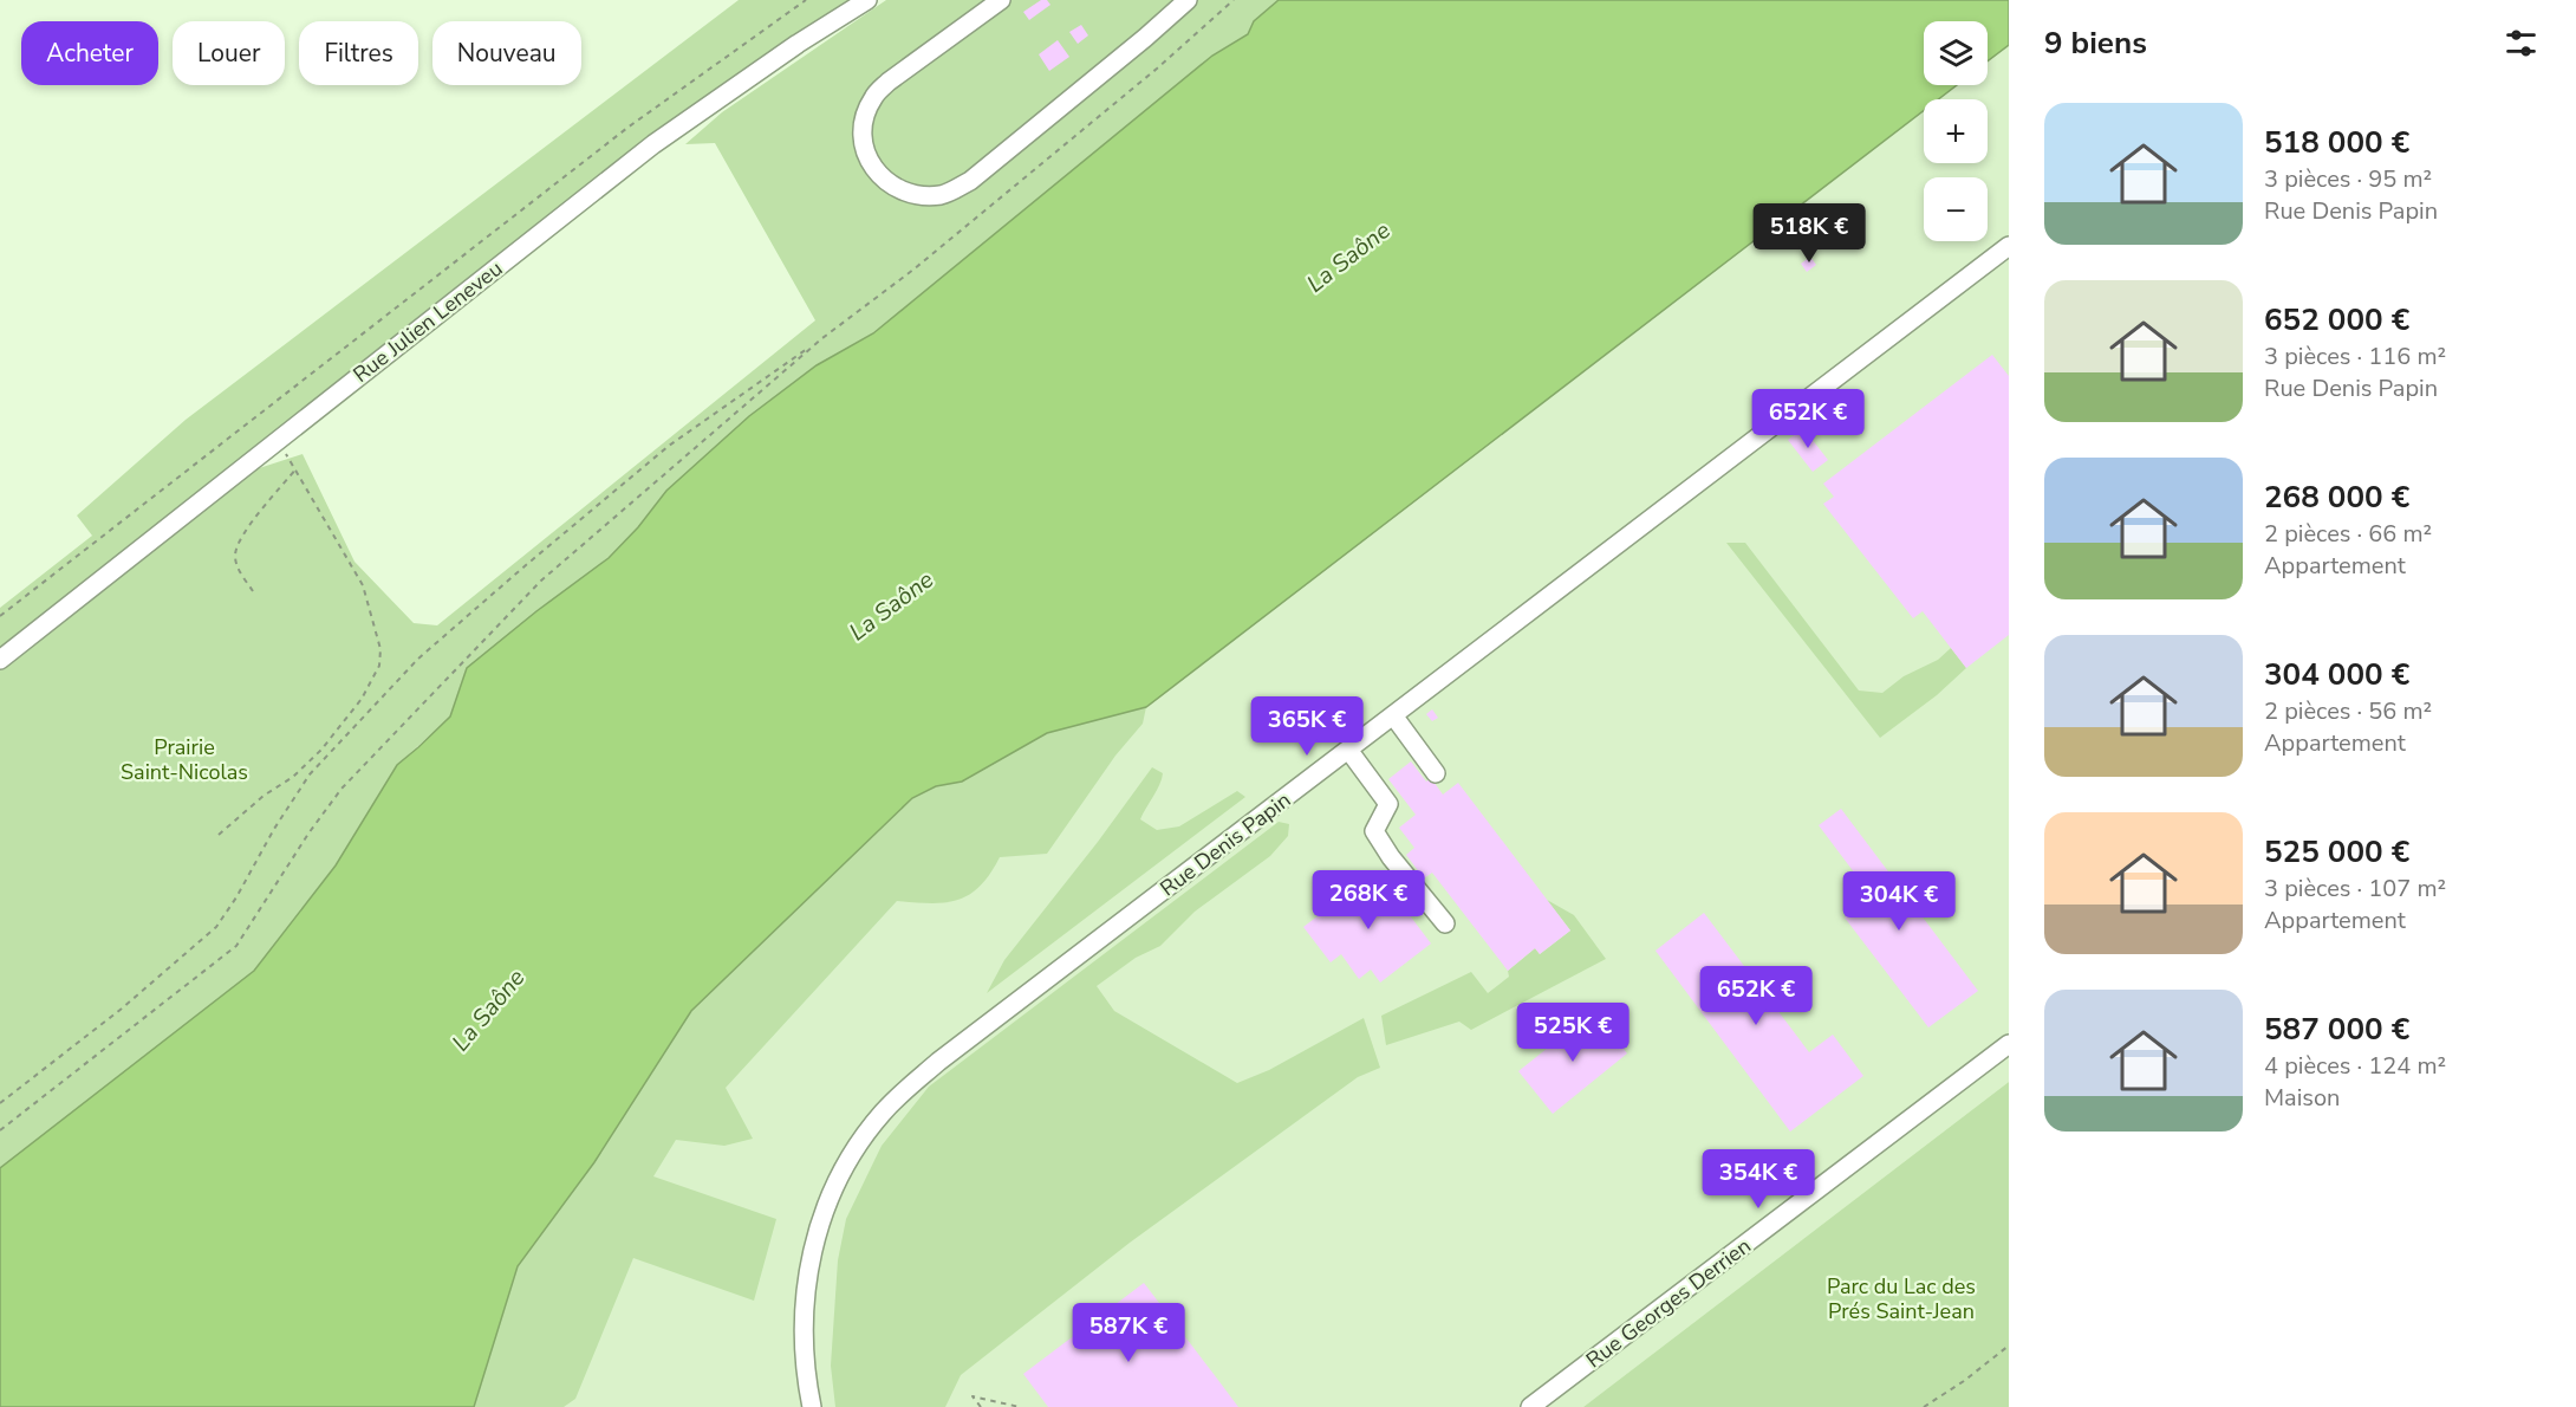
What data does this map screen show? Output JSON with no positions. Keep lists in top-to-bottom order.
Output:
{
  "streets": {
    "street": ["Rue Julien Leneveu", "Rue Denis Papin", "Rue Georges Derrien"]
  },
  "water": ["La Saône"],
  "parks": ["Prairie Saint-Nicolas", "Parc du Lac des Prés Saint-Jean"],
  "page": {
    "heading": "9 biens",
    "map_buttons": ["+", "−"],
    "chip": [
      "Acheter",
      "Louer",
      "Filtres",
      "Nouveau"
    ],
    "list": [
      {
        "name": "518 000 €",
        "note": "3 pièces · 95 m² · Rue Denis Papin"
      },
      {
        "name": "652 000 €",
        "note": "3 pièces · 116 m² · Rue Denis Papin"
      },
      {
        "name": "268 000 €",
        "note": "2 pièces · 66 m² · Appartement"
      },
      {
        "name": "304 000 €",
        "note": "2 pièces · 56 m² · Appartement"
      },
      {
        "name": "525 000 €",
        "note": "3 pièces · 107 m² · Appartement"
      },
      {
        "name": "587 000 €",
        "note": "4 pièces · 124 m² · Maison"
      }
    ],
    "price": [
      "518K €",
      "652K €",
      "365K €",
      "268K €",
      "304K €",
      "652K €",
      "525K €",
      "354K €",
      "587K €"
    ]
  }
}
